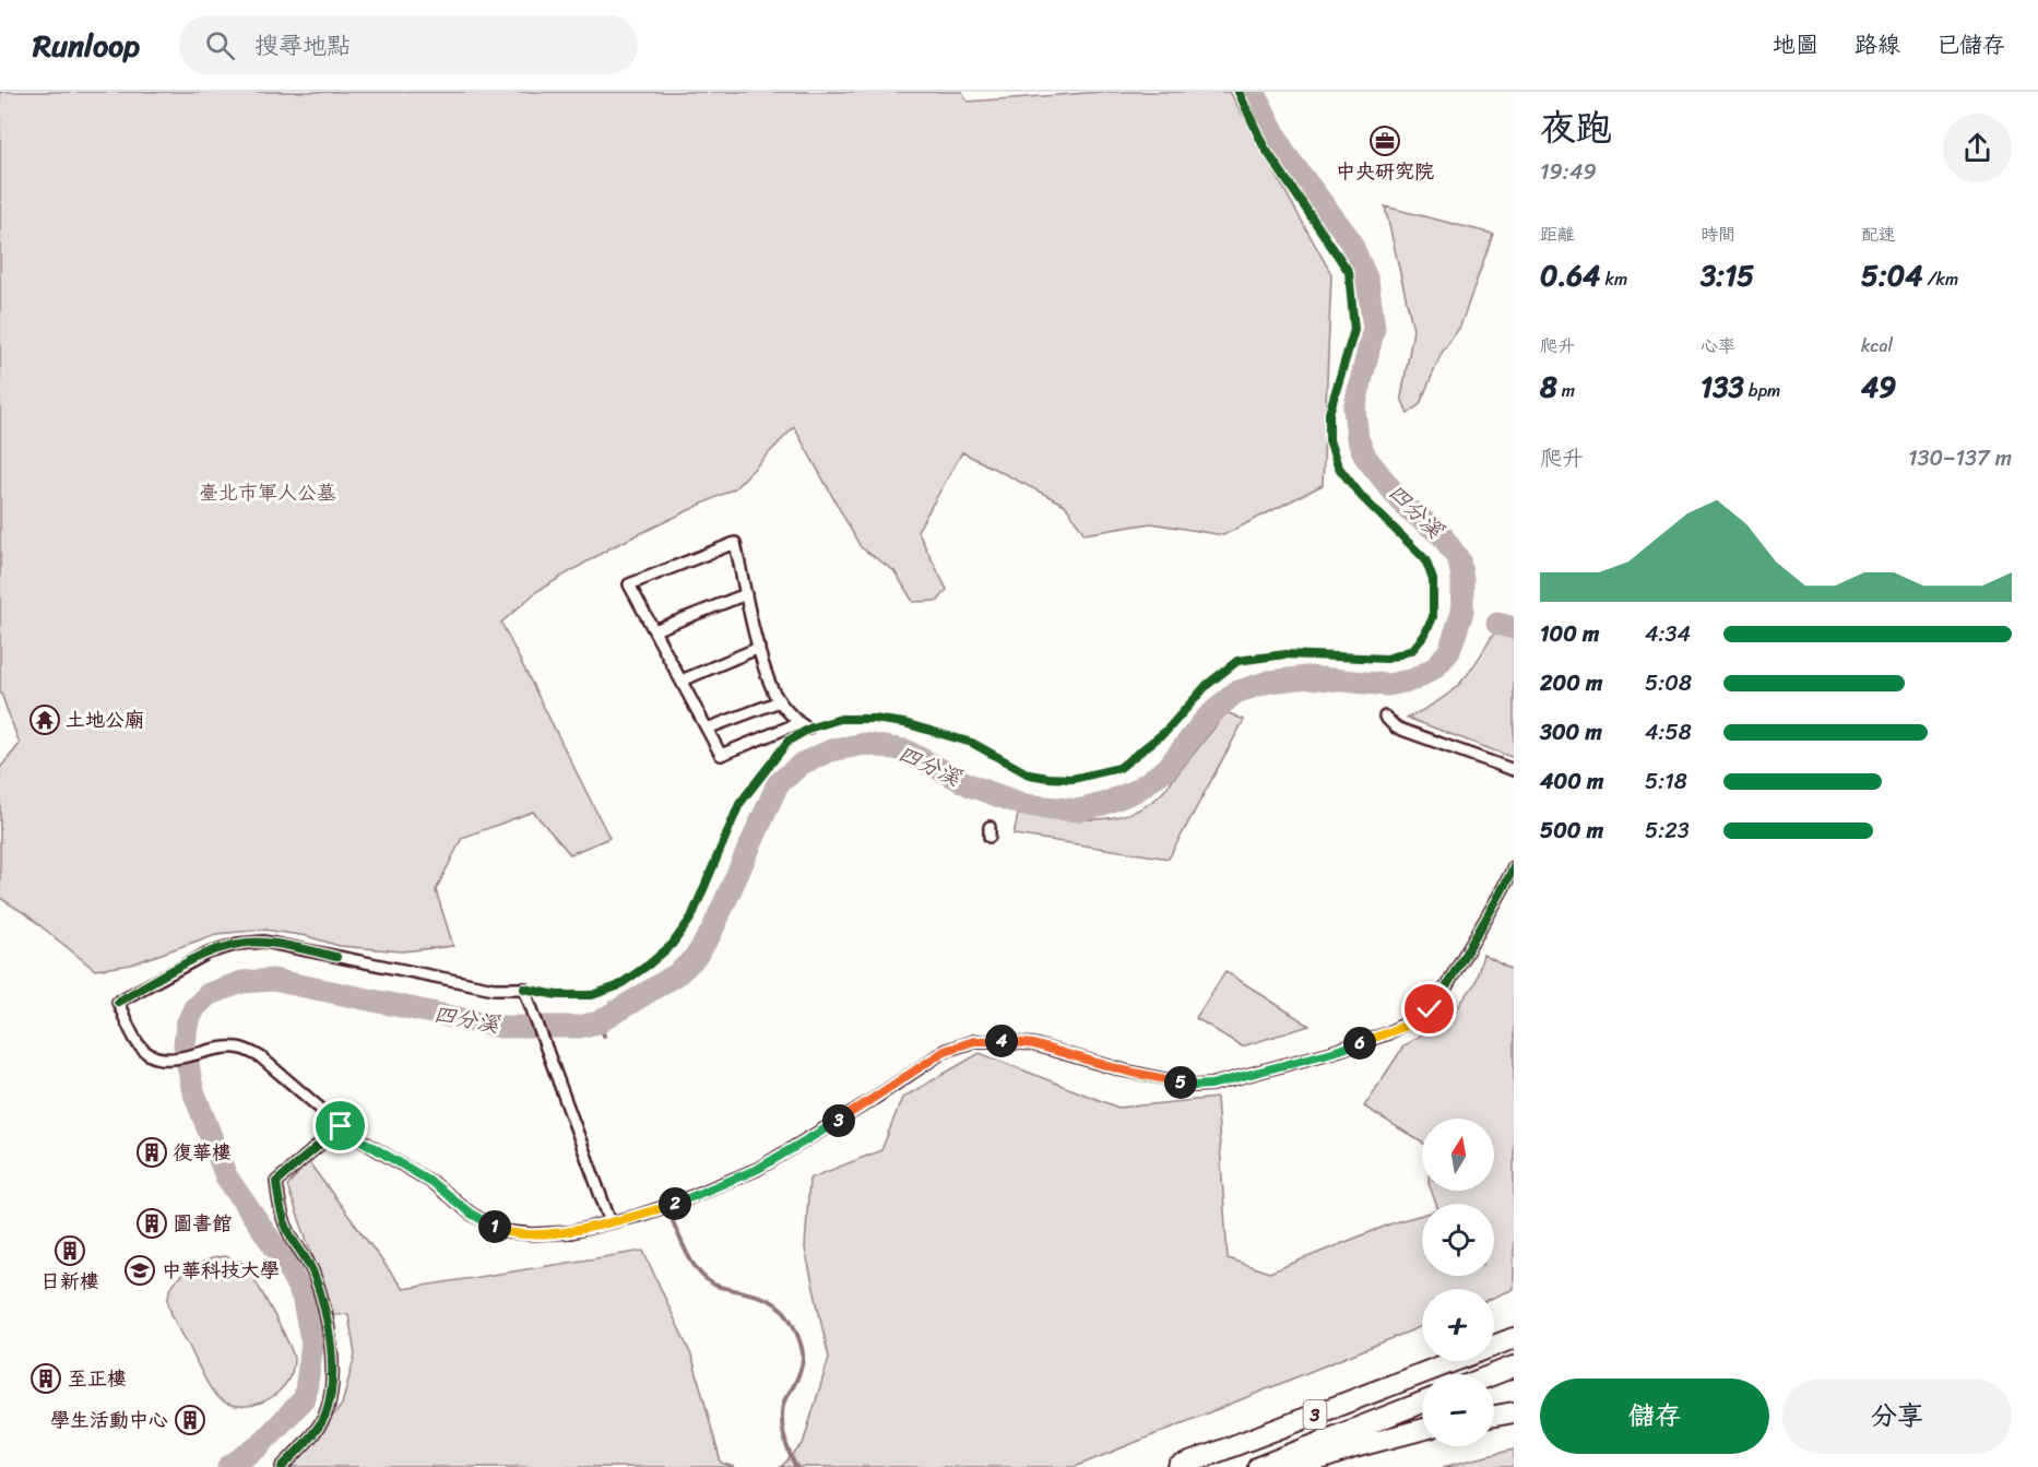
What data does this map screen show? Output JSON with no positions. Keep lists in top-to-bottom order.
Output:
{
  "streets": {
    "highway": ["3"]
  },
  "water": ["四分溪"],
  "parks": ["臺北市軍人公墓"],
  "places": {
    "office": ["中央研究院"],
    "temple": ["土地公廟"],
    "building": [
      "復華樓",
      "圖書館",
      "日新樓",
      "至正樓",
      "學生活動中心"
    ],
    "school or university": ["中華科技大學"]
  },
  "north": "top",
  "page": {
    "header": "Runloop",
    "search": "搜尋地點",
    "nav": ["地圖", "路線", "已儲存"],
    "heading": ["夜跑", "19:49"],
    "stats": [
      ["距離", "0.64 km"],
      ["時間", "3:15"],
      ["配速", "5:04 /km"],
      ["爬升", "8 m"],
      ["心率", "133 bpm"],
      ["kcal", "49"]
    ],
    "chart": ["爬升", "130–137 m"],
    "list": [
      {
        "name": "100 m",
        "note": "4:34"
      },
      {
        "name": "200 m",
        "note": "5:08"
      },
      {
        "name": "300 m",
        "note": "4:58"
      },
      {
        "name": "400 m",
        "note": "5:18"
      },
      {
        "name": "500 m",
        "note": "5:23"
      }
    ],
    "pins": [
      "4",
      "6",
      "5",
      "3",
      "2",
      "1"
    ],
    "map_buttons": ["+", "−"],
    "buttons": ["儲存", "分享"]
  }
}
